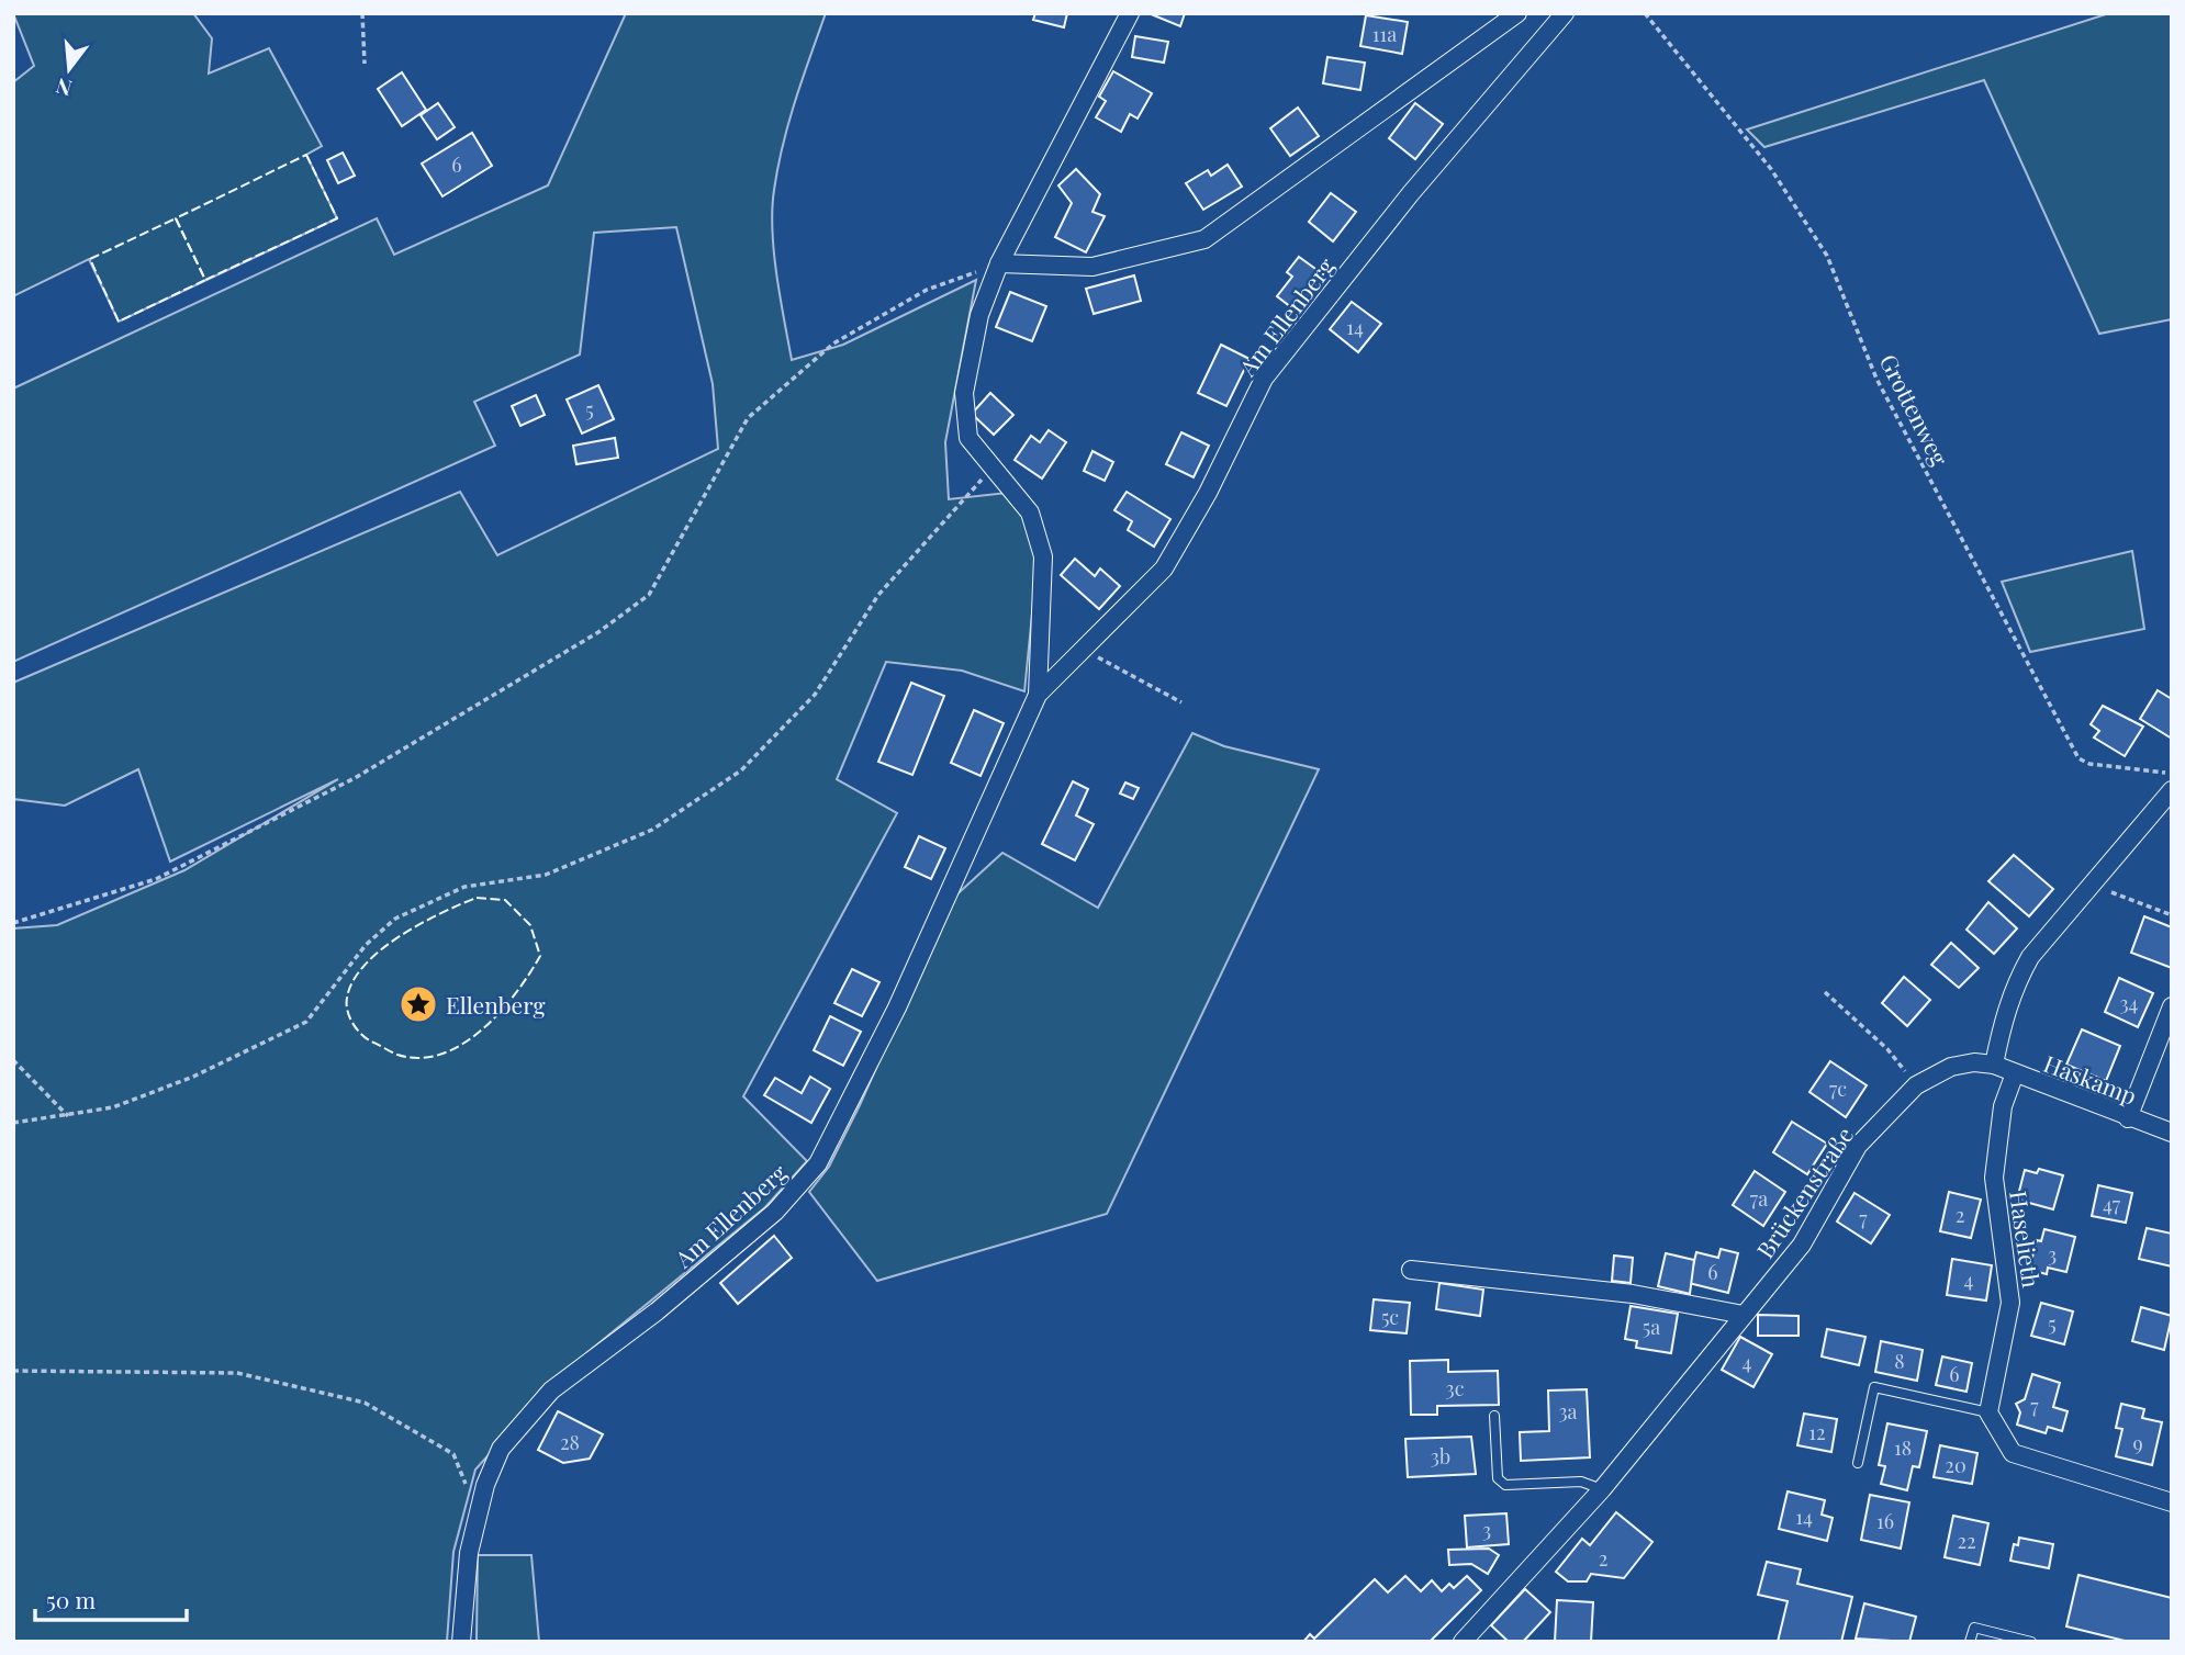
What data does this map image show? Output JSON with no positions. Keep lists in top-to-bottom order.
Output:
{
  "streets": {
    "street": [
      "Am Ellenberg",
      "Haskamp",
      "Brückenstraße",
      "Haselieth"
    ],
    "path": ["Grottenweg"]
  },
  "crossings": [
    ["Haskamp", "Brückenstraße"],
    ["Haskamp", "Haselieth"]
  ],
  "places": {
    "place": ["Ellenberg"]
  },
  "house_numbers": [
    "11a",
    "6",
    "14",
    "5",
    "34",
    "7c",
    "7a",
    "47",
    "2",
    "7",
    "3",
    "6",
    "4",
    "5c",
    "5",
    "5a",
    "8",
    "4",
    "6",
    "3c",
    "7",
    "3a",
    "12",
    "28",
    "9",
    "18",
    "3b",
    "20",
    "14",
    "16",
    "3",
    "22",
    "2"
  ],
  "scale_bar": "50 m",
  "north": "bottom"
}
